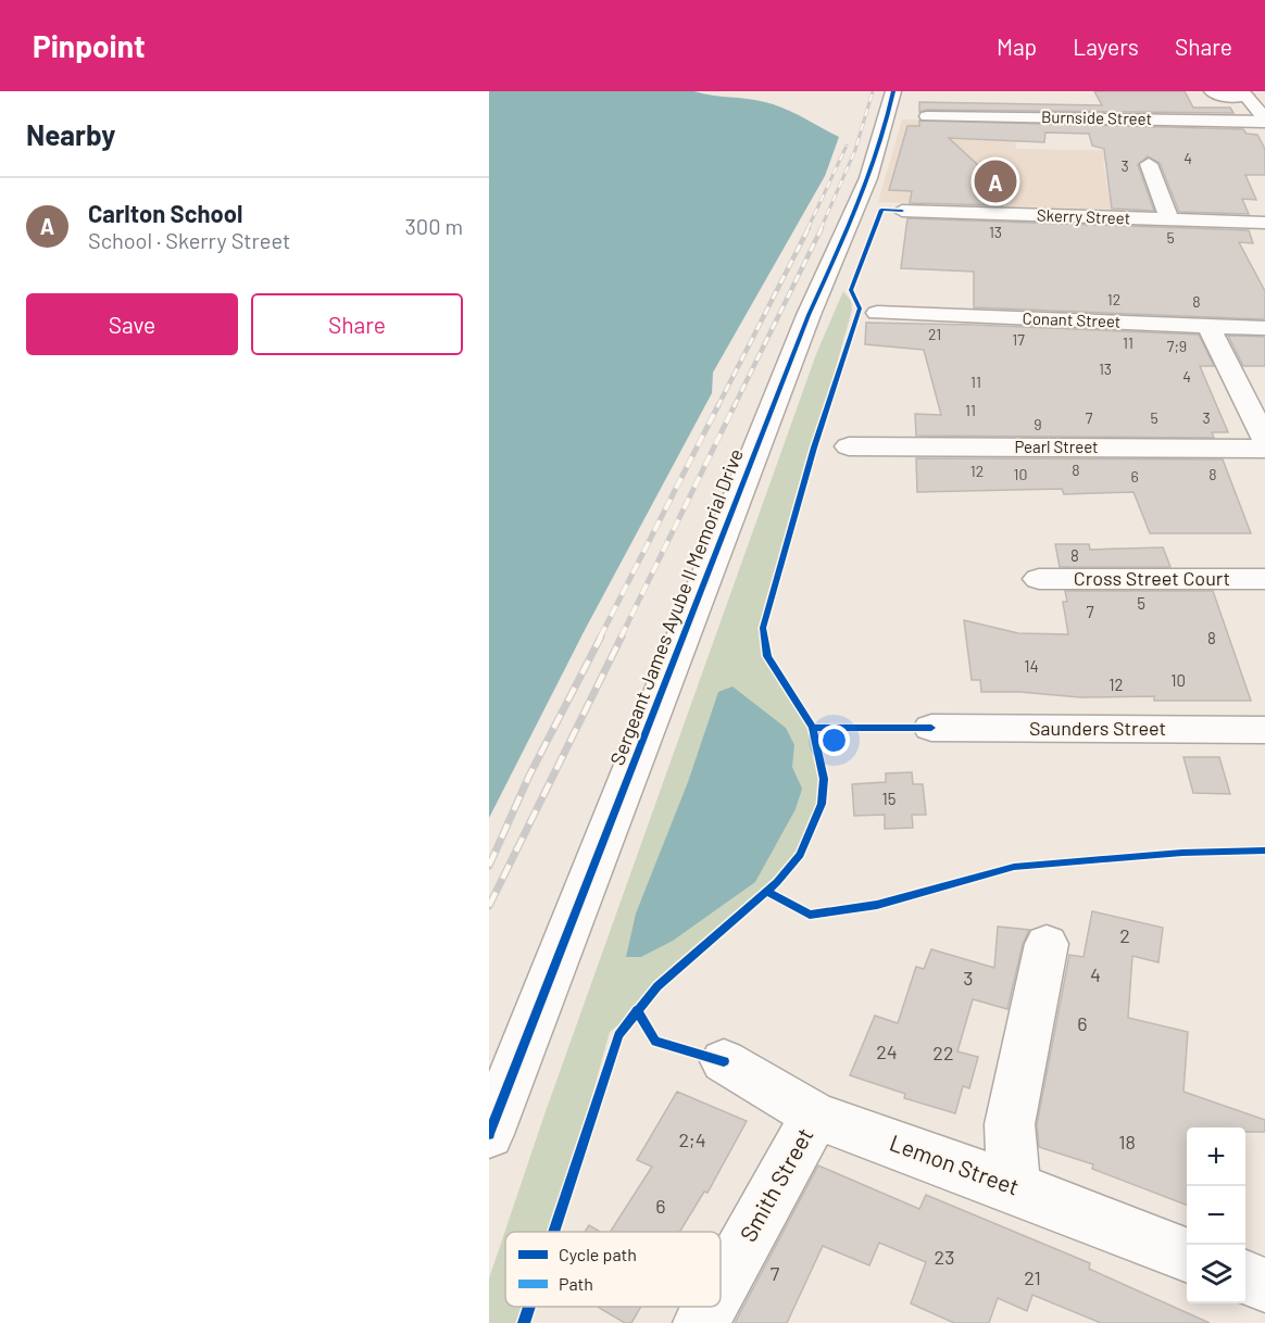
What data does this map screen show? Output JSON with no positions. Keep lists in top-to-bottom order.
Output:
{
  "streets": {
    "main road": [
      "Burnside Street",
      "Skerry Street",
      "Conant Street",
      "Pearl Street",
      "Cross Street Court",
      "Sergeant James Ayube II Memorial Drive",
      "Saunders Street",
      "Lemon Street",
      "Smith Street"
    ]
  },
  "crossings": [
    ["Lemon Street", "Smith Street"]
  ],
  "house_numbers": [
    "4",
    "3",
    "13",
    "5",
    "12",
    "8",
    "21",
    "17",
    "11",
    "7;9",
    "13",
    "4",
    "11",
    "11",
    "7",
    "5",
    "3",
    "9",
    "8",
    "12",
    "10",
    "8",
    "6",
    "8",
    "5",
    "7",
    "8",
    "14",
    "10",
    "12",
    "15",
    "2",
    "4",
    "3",
    "6",
    "24",
    "22",
    "2;4",
    "18",
    "6",
    "23",
    "7",
    "21"
  ],
  "legend": ["Cycle path", "Path"],
  "page": {
    "header": "Pinpoint",
    "nav": ["Map", "Layers", "Share"],
    "heading": "Nearby",
    "pins": "A",
    "list": [
      {
        "mark": "A",
        "name": "Carlton School",
        "note": "School · Skerry Street",
        "value": "300 m"
      }
    ],
    "buttons": ["Save", "Share"],
    "map_buttons": ["+", "−"]
  }
}
